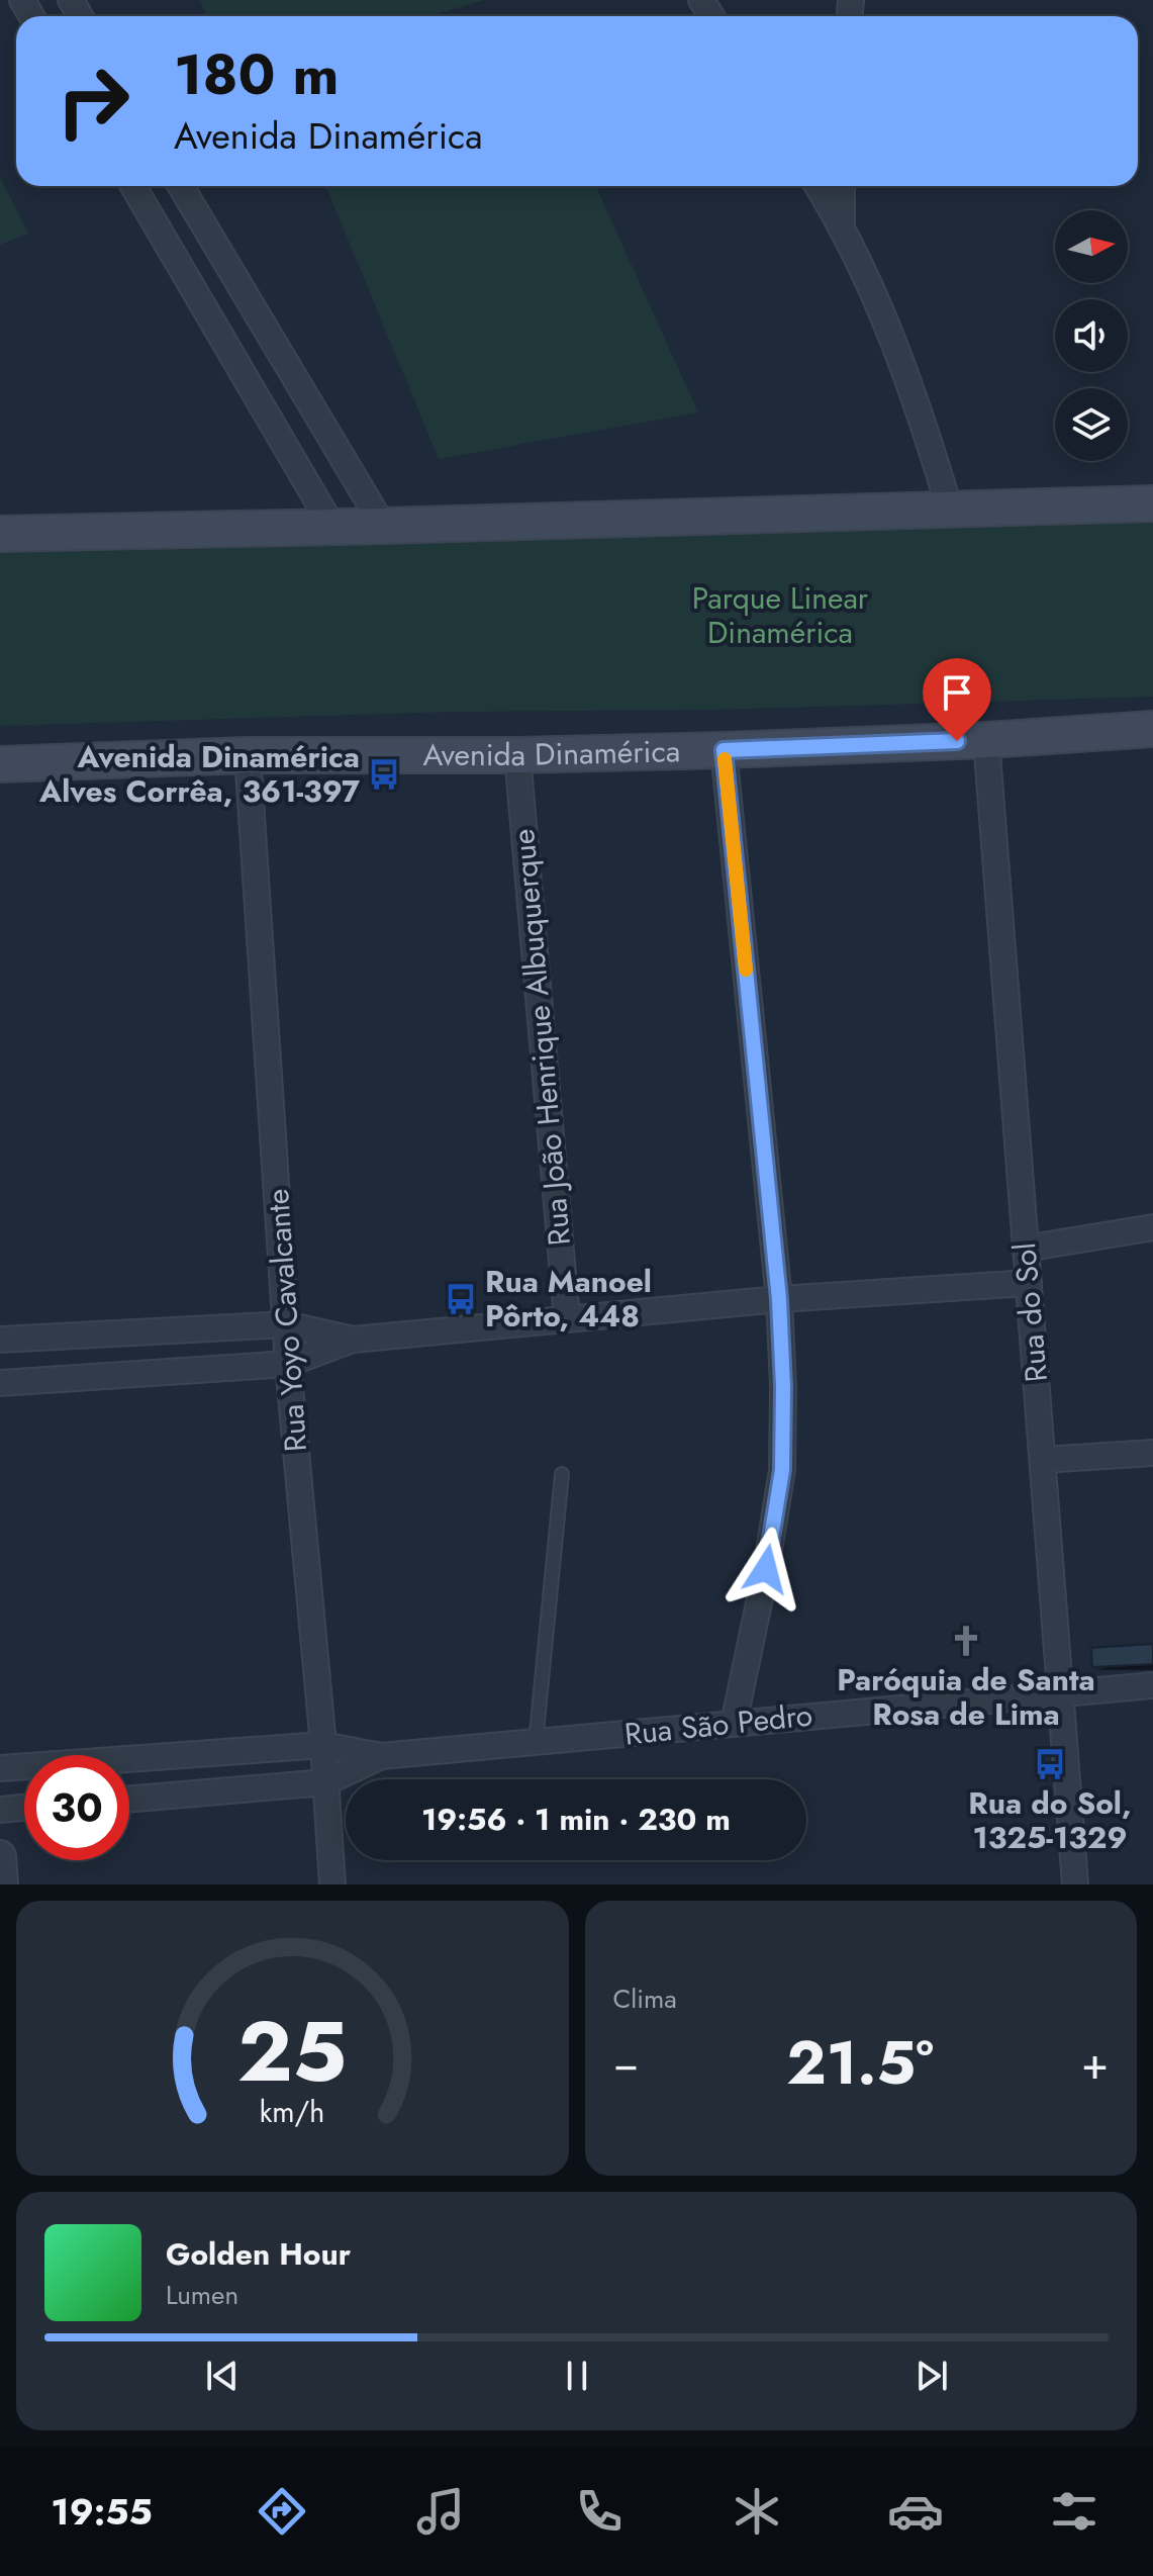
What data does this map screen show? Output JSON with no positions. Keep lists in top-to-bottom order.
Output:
{
  "streets": {
    "main road": ["Avenida Dinamérica"],
    "street": [
      "Rua João Henrique Albuquerque",
      "Rua do Sol",
      "Rua Yoyo Cavalcante",
      "Rua São Pedro"
    ]
  },
  "crossings": [
    ["Avenida Dinamérica", "Rua João Henrique Albuquerque"],
    ["Avenida Dinamérica", "Rua do Sol"],
    ["Avenida Dinamérica", "Rua Yoyo Cavalcante"],
    ["Rua do Sol", "Rua São Pedro"],
    ["Rua Yoyo Cavalcante", "Rua São Pedro"]
  ],
  "parks": ["Parque Linear Dinamérica"],
  "places": {
    "bus stop": ["Avenida Dinamérica Alves Corrêa, 361-397", "Rua Manoel Pôrto, 448", "Rua do Sol, 1325-1329"],
    "church": ["Paróquia de Santa Rosa de Lima"]
  },
  "north": "right",
  "page": {
    "turn": ["180 m", "Avenida Dinamérica"],
    "limit": "30",
    "trip": "19:56 · 1 min · 230 m",
    "tile": "Clima",
    "heat": ["−", "21.5°", "+"],
    "song": ["Golden Hour", "Lumen"],
    "tabs": "19:55",
    "gauge": ["25", "km/h"]
  }
}
